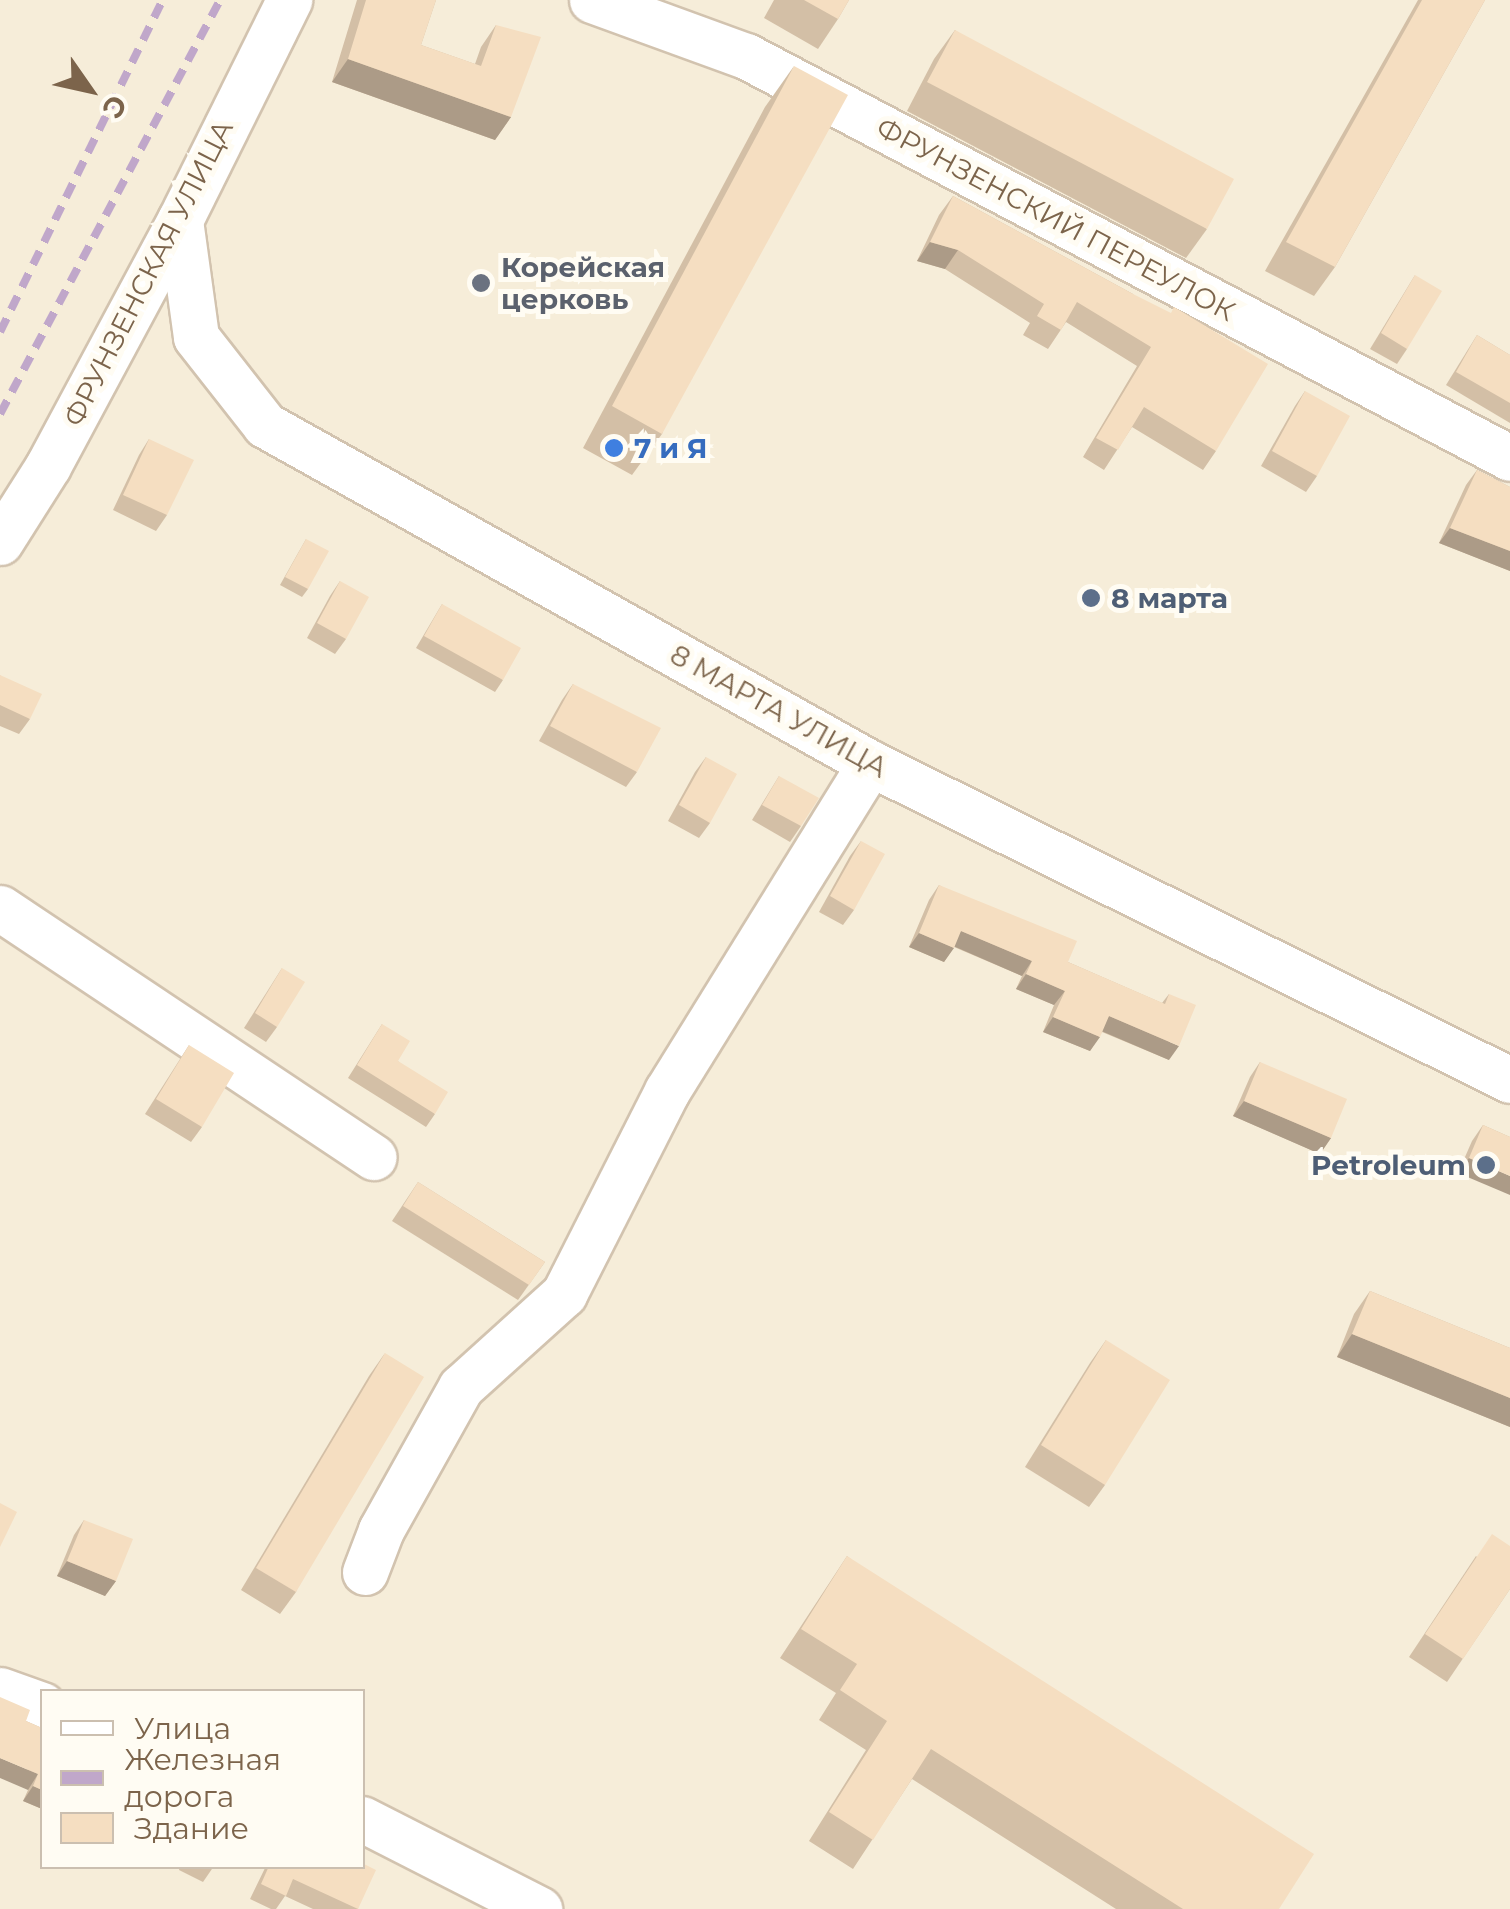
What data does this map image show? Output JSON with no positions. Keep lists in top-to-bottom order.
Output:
{
  "streets": {
    "street": ["ФРУНЗЕНСКИЙ ПЕРЕУЛОК", "ФРУНЗЕНСКАЯ УЛИЦА", "8 МАРТА УЛИЦА"]
  },
  "crossings": [
    ["ФРУНЗЕНСКАЯ УЛИЦА", "8 МАРТА УЛИЦА"]
  ],
  "places": [
    "Корейская церковь",
    "7 и Я",
    "8 марта",
    "Petroleum"
  ],
  "legend": ["Улица", "Железная дорога", "Здание"],
  "north": "bottom right"
}
